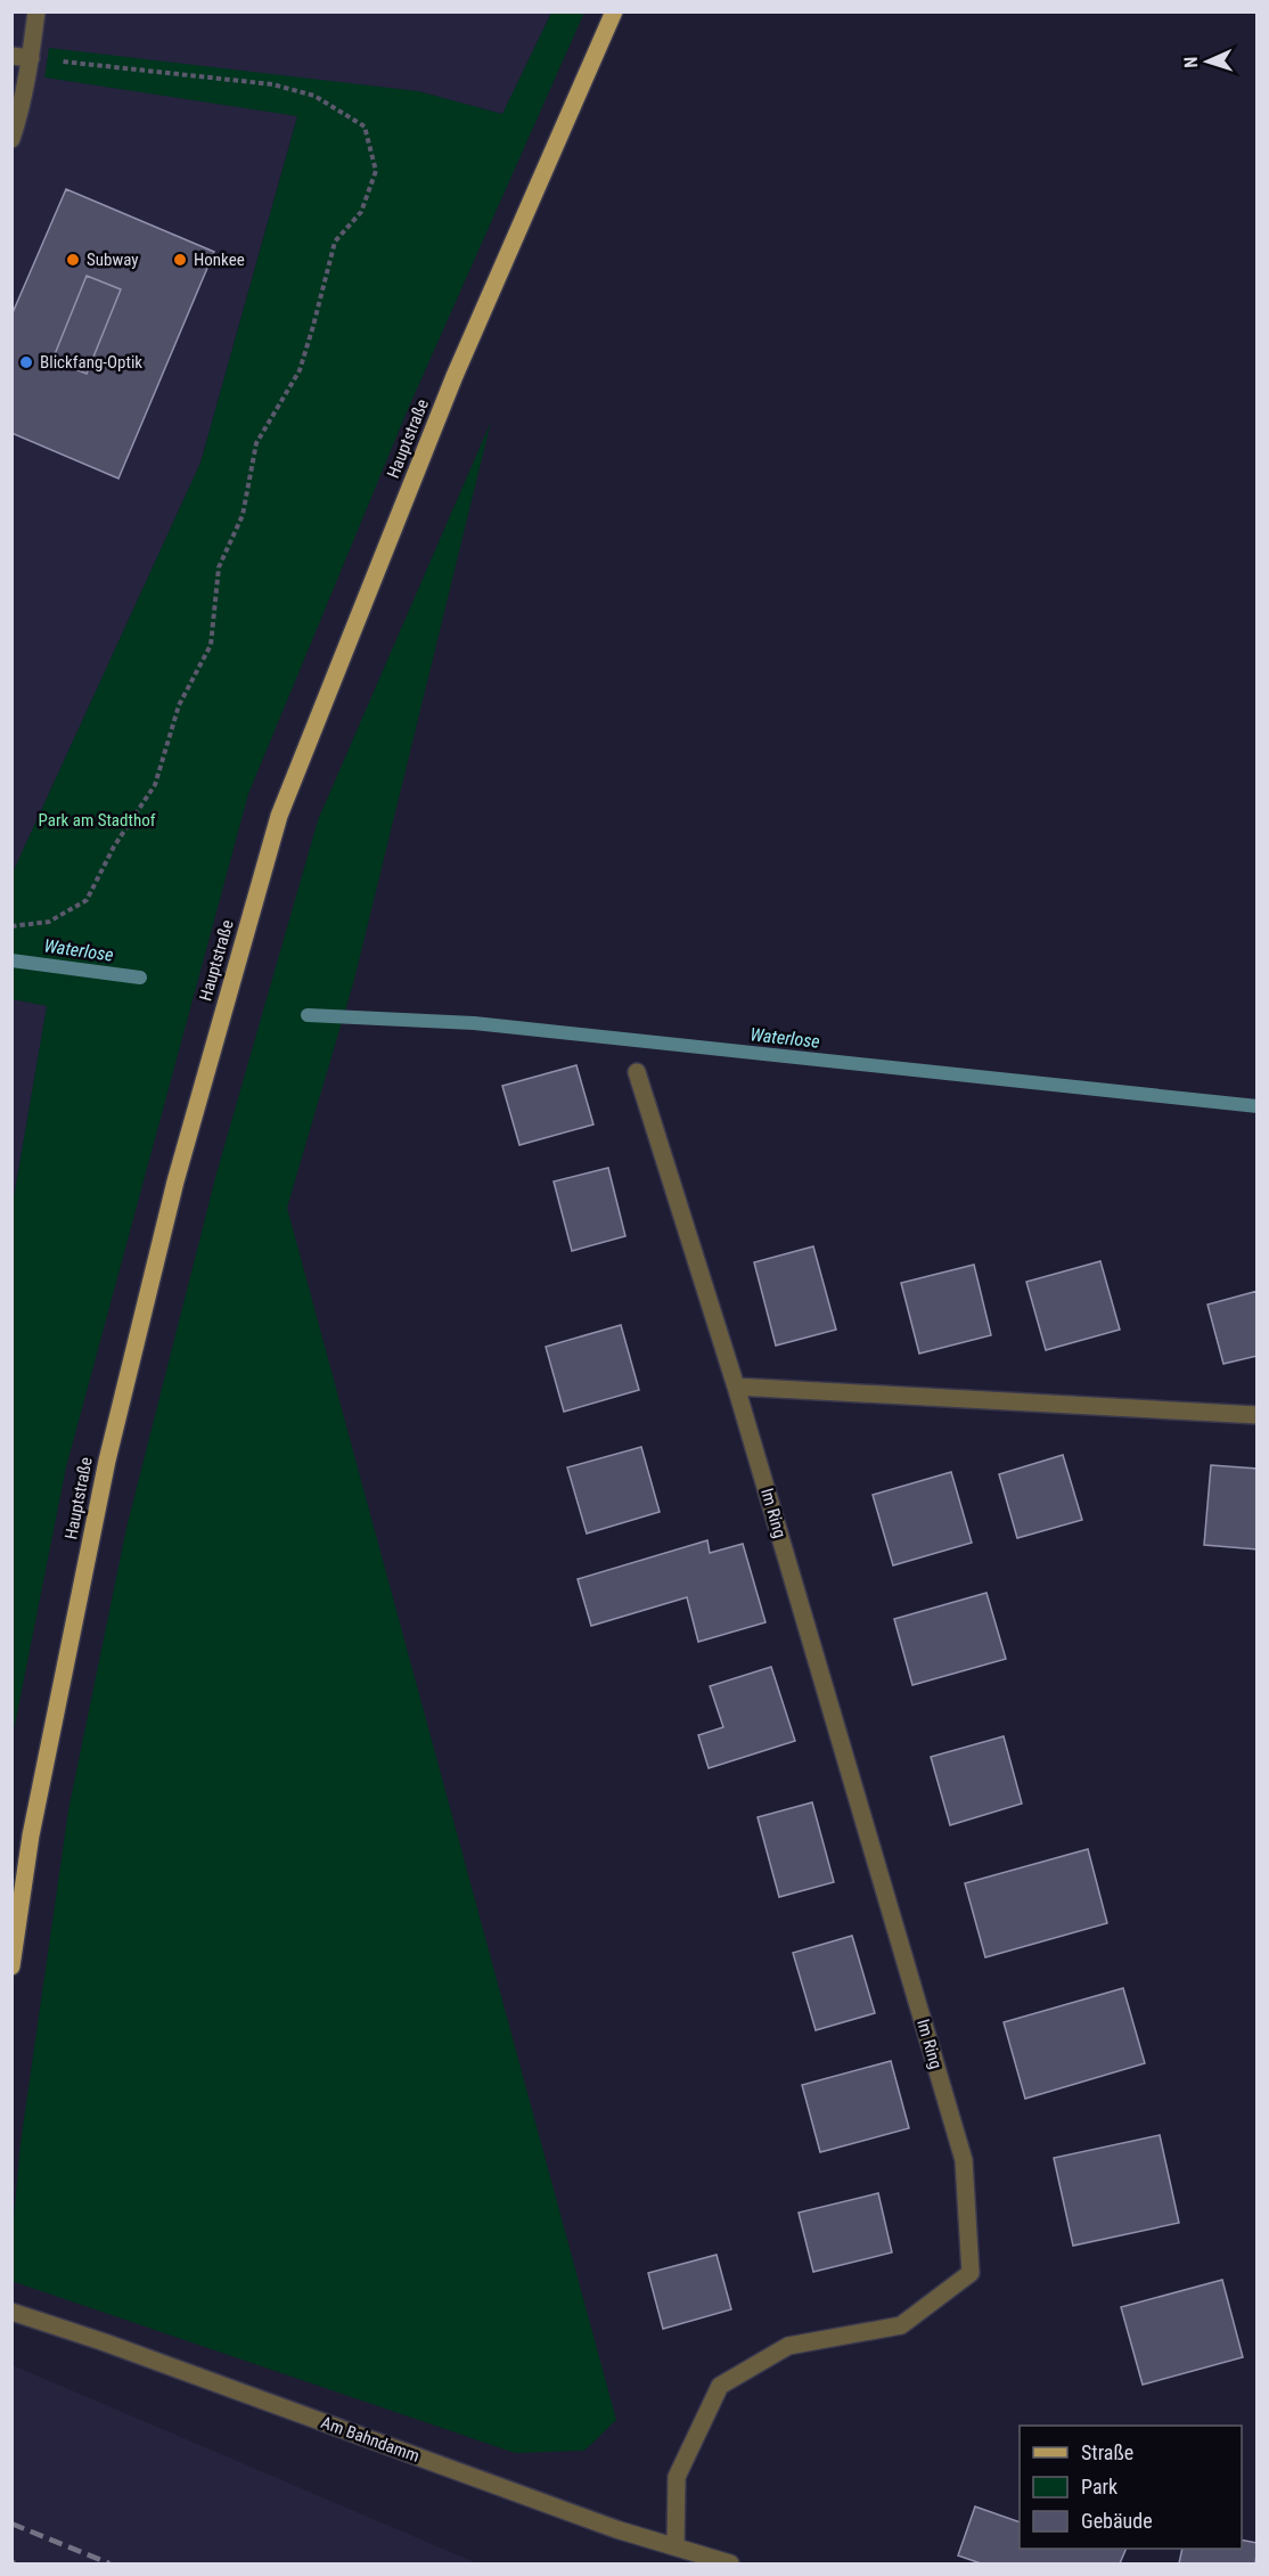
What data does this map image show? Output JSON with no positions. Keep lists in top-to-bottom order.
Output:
{
  "streets": {
    "main road": ["Hauptstraße"],
    "street": ["Im Ring", "Am Bahndamm"]
  },
  "crossings": [
    ["Im Ring", "Am Bahndamm"]
  ],
  "water": ["Waterlose"],
  "parks": ["Park am Stadthof"],
  "places": ["Subway", "Honkee", "Blickfang-Optik"],
  "legend": ["Straße", "Park", "Gebäude"],
  "north": "left"
}
